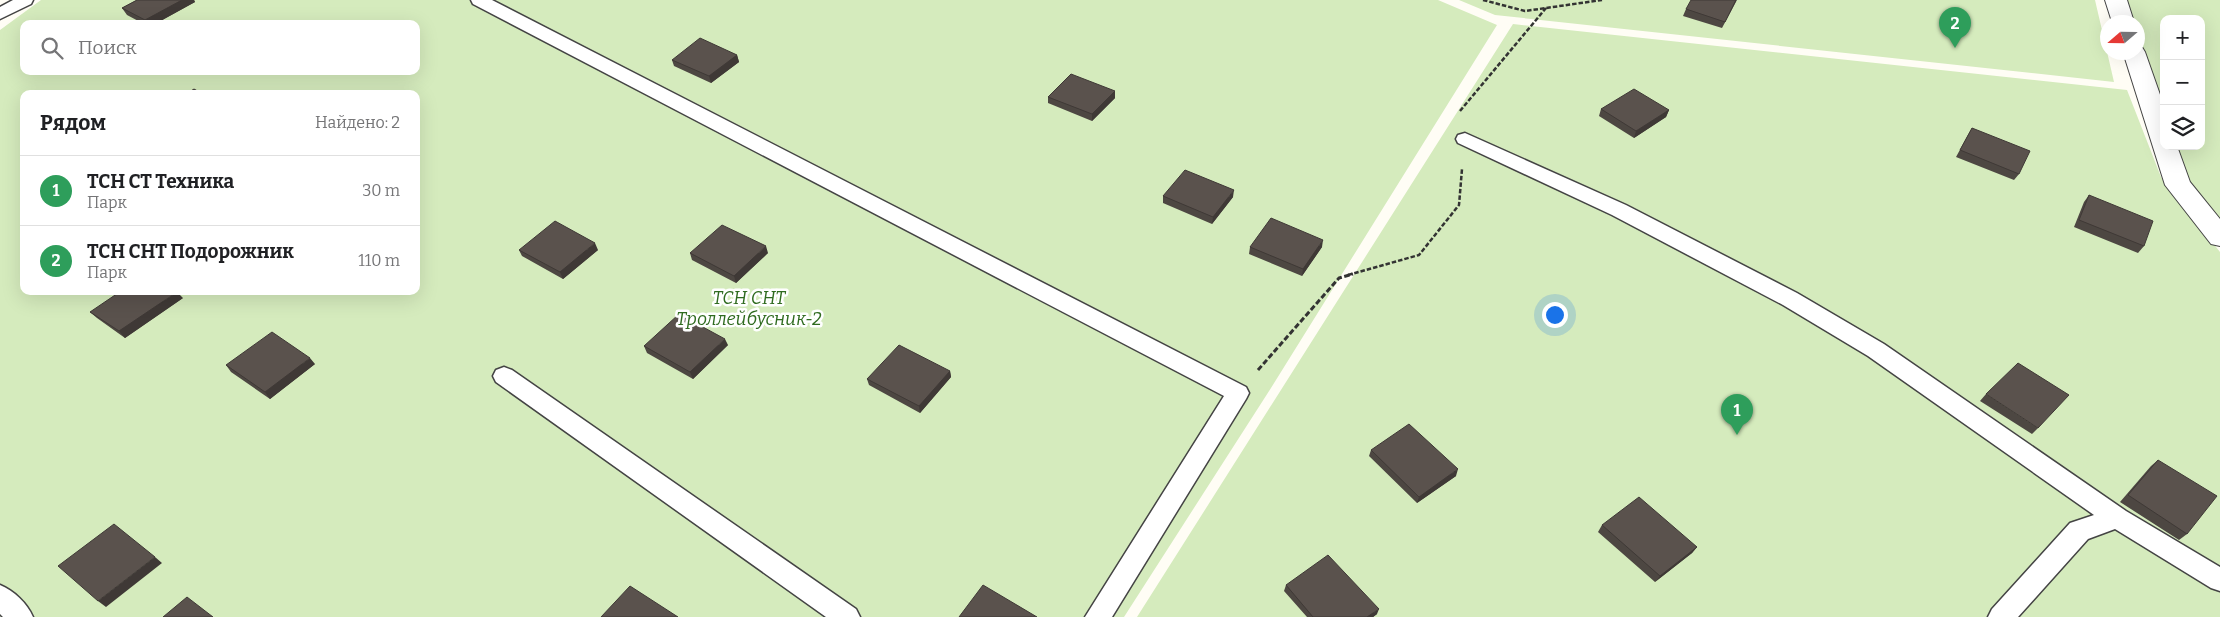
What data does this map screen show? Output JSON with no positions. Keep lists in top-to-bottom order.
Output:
{
  "parks": ["ТСН СНТ Троллейбусник-2"],
  "north": "left",
  "page": {
    "pins": ["2", "1"],
    "map_buttons": ["+", "−"],
    "search": "Поиск",
    "heading": ["Рядом", "Найдено: 2"],
    "list": [
      {
        "mark": "1",
        "name": "ТСН СТ Техника",
        "note": "Парк",
        "value": "30 m"
      },
      {
        "mark": "2",
        "name": "ТСН СНТ Подорожник",
        "note": "Парк",
        "value": "110 m"
      }
    ]
  }
}
